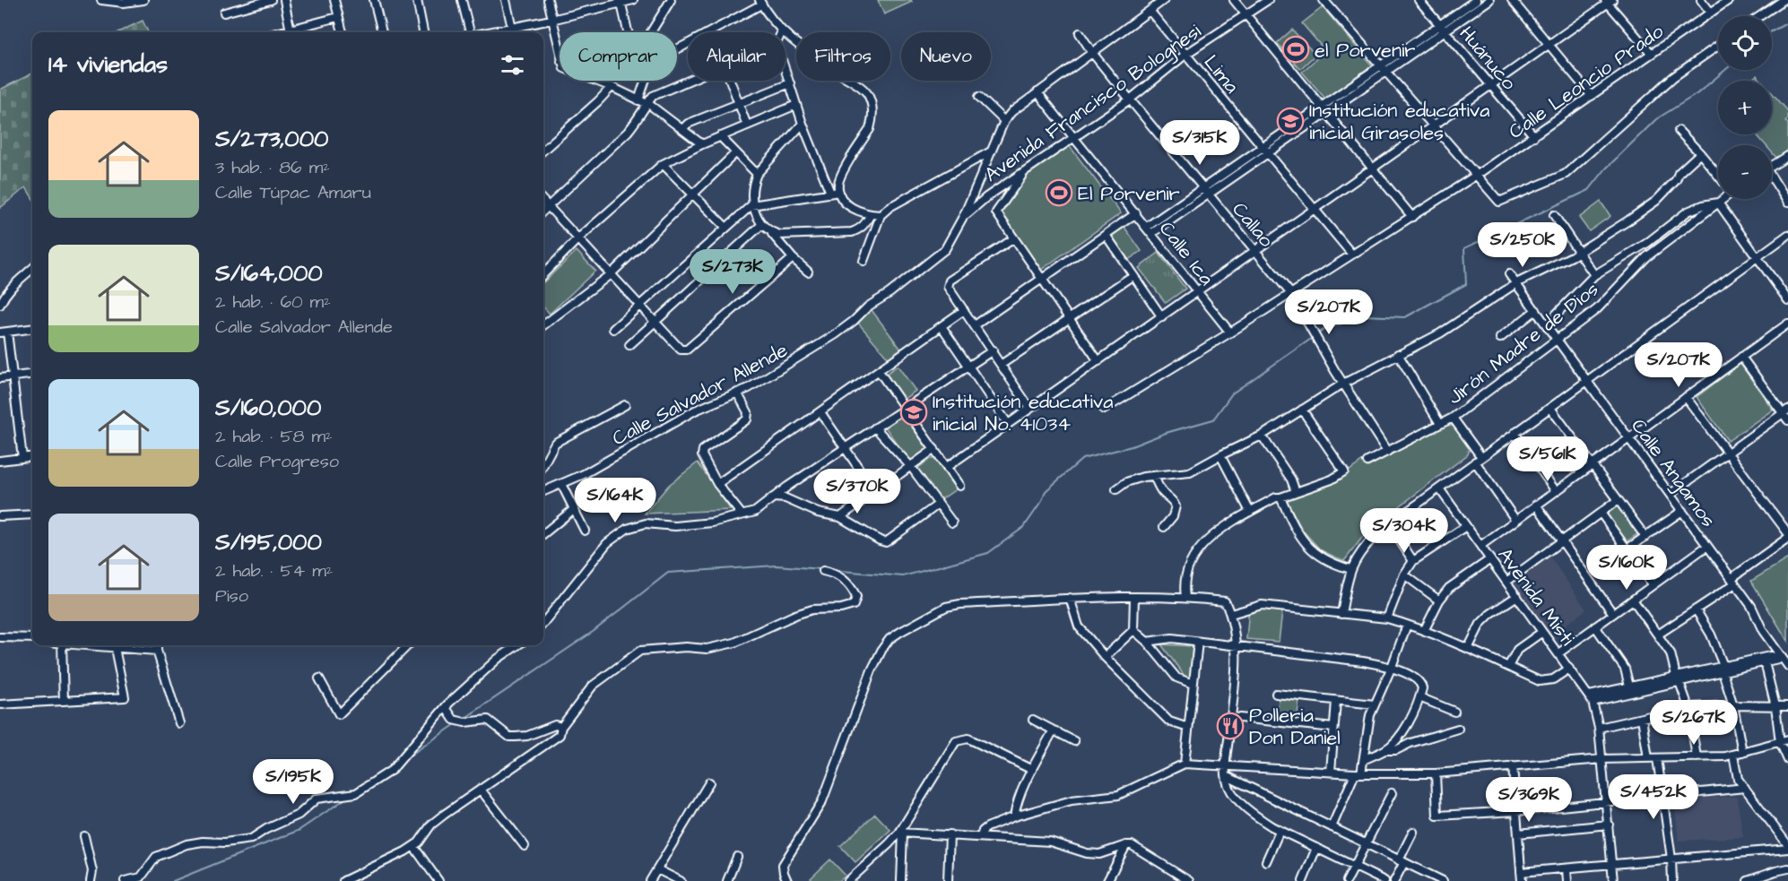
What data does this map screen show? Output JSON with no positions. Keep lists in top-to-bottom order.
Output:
{
  "streets": {
    "street": [
      "Huánuco",
      "Lima",
      "Calle Leoncio Prado",
      "Avenida Francisco Bolognesi",
      "Callao",
      "Calle Ica",
      "Jirón Madre de Dios",
      "Calle Salvador Allende",
      "Calle Angamos",
      "Avenida Misti"
    ]
  },
  "crossings": [
    ["Huánuco", "Calle Leoncio Prado"],
    ["Lima", "Calle Leoncio Prado"],
    ["Lima", "Avenida Francisco Bolognesi"],
    ["Calle Leoncio Prado", "Callao"],
    ["Calle Leoncio Prado", "Calle Ica"],
    ["Avenida Francisco Bolognesi", "Callao"],
    ["Avenida Francisco Bolognesi", "Calle Ica"],
    ["Avenida Francisco Bolognesi", "Calle Salvador Allende"],
    ["Callao", "Jirón Madre de Dios"],
    ["Jirón Madre de Dios", "Calle Angamos"]
  ],
  "places": {
    "sports": ["el Porvenir", "El Porvenir"],
    "school or university": ["Institución educativa inicial Girasoles", "Institución educativa inicial No. 41034"],
    "restaurant": ["Polleria Don Daniel"]
  },
  "page": {
    "map_buttons": ["+", "−"],
    "chip": [
      "Comprar",
      "Alquilar",
      "Filtros",
      "Nuevo"
    ],
    "heading": "14 viviendas",
    "list": [
      {
        "name": "S/273,000",
        "note": "3 hab. · 86 m² · Calle Túpac Amaru"
      },
      {
        "name": "S/164,000",
        "note": "2 hab. · 60 m² · Calle Salvador Allende"
      },
      {
        "name": "S/160,000",
        "note": "2 hab. · 58 m² · Calle Progreso"
      },
      {
        "name": "S/195,000",
        "note": "2 hab. · 54 m² · Piso"
      }
    ],
    "price": [
      "S/315K",
      "S/250K",
      "S/273K",
      "S/207K",
      "S/207K",
      "S/561K",
      "S/370K",
      "S/164K",
      "S/304K",
      "S/160K",
      "S/267K",
      "S/195K",
      "S/452K",
      "S/369K"
    ]
  }
}
